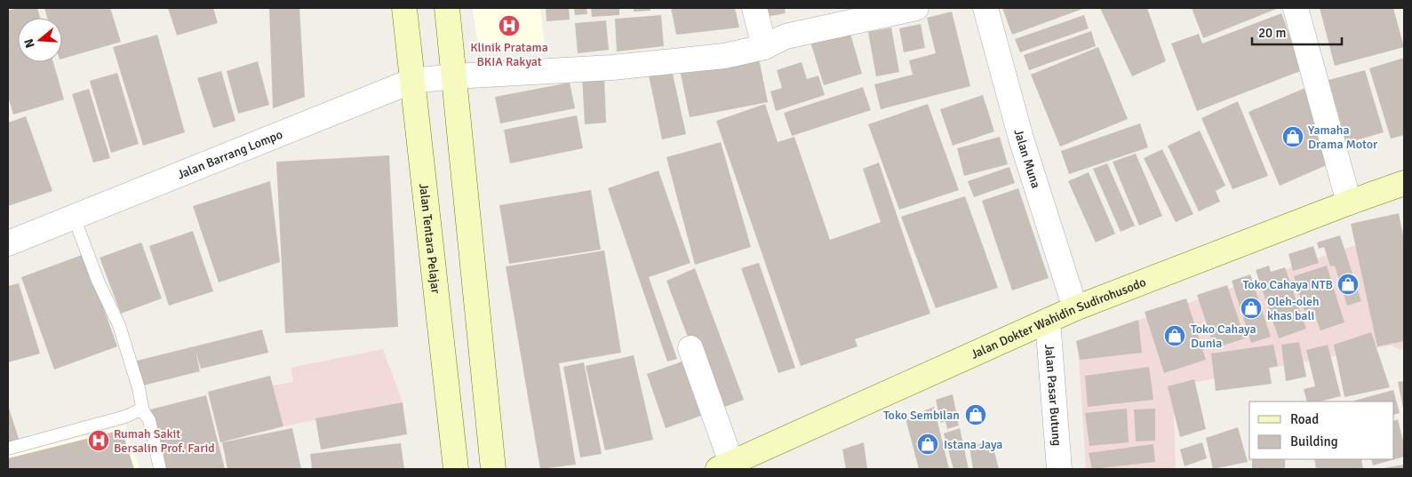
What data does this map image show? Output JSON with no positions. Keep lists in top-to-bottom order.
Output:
{
  "streets": {
    "main road": ["Jalan Tentara Pelajar", "Jalan Dokter Wahidin Sudirohusodo"],
    "street": ["Jalan Barrang Lompo", "Jalan Muna", "Jalan Pasar Butung"]
  },
  "crossings": [
    ["Jalan Barrang Lompo", "Jalan Tentara Pelajar"],
    ["Jalan Muna", "Jalan Dokter Wahidin Sudirohusodo"],
    ["Jalan Dokter Wahidin Sudirohusodo", "Jalan Pasar Butung"]
  ],
  "places": {
    "hospital": ["Klinik Pratama BKIA Rakyat", "Rumah Sakit Bersalin Prof. Farid"],
    "shop": [
      "Yamaha Drama Motor",
      "Toko Cahaya NTB",
      "Oleh-oleh khas bali",
      "Toko Cahaya Dunia",
      "Toko Sembilan",
      "Istana Jaya"
    ]
  },
  "legend": ["Road", "Building"],
  "scale_bar": "20 m",
  "north": "left"
}
